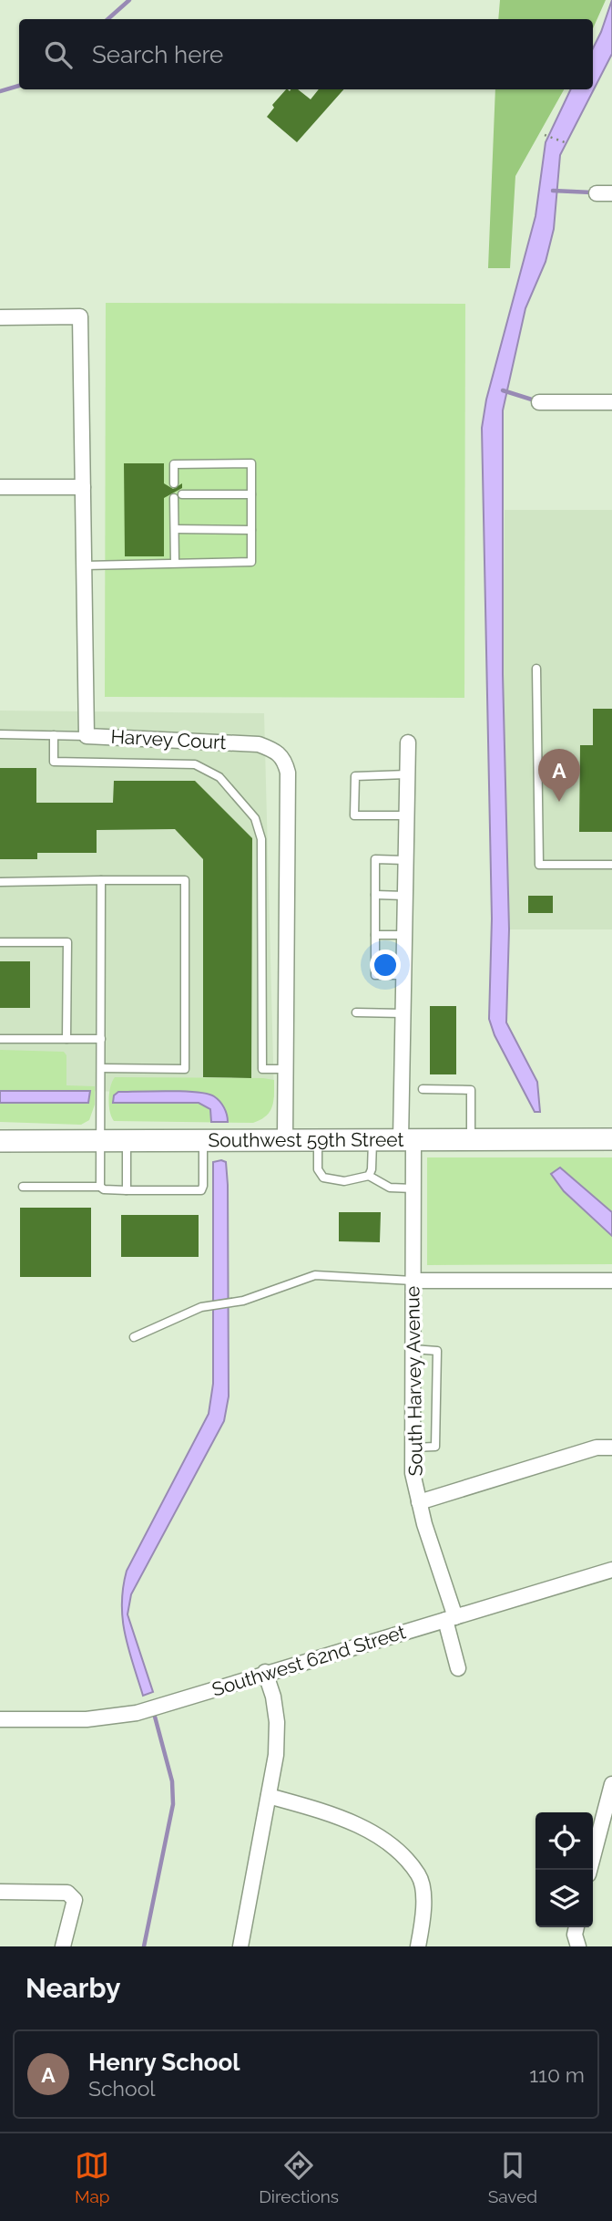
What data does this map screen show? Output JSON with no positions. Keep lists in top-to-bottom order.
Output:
{
  "streets": {
    "main road": ["Southwest 59th Street"],
    "street": ["Harvey Court", "South Harvey Avenue", "Southwest 62nd Street"]
  },
  "crossings": [
    ["Harvey Court", "Southwest 59th Street"],
    ["Southwest 59th Street", "South Harvey Avenue"],
    ["South Harvey Avenue", "Southwest 62nd Street"]
  ],
  "page": {
    "search": "Search here",
    "pins": "A",
    "heading": "Nearby",
    "list": [
      {
        "mark": "A",
        "name": "Henry School",
        "note": "School",
        "value": "110 m"
      }
    ],
    "nav": ["Map", "Directions", "Saved"]
  }
}
